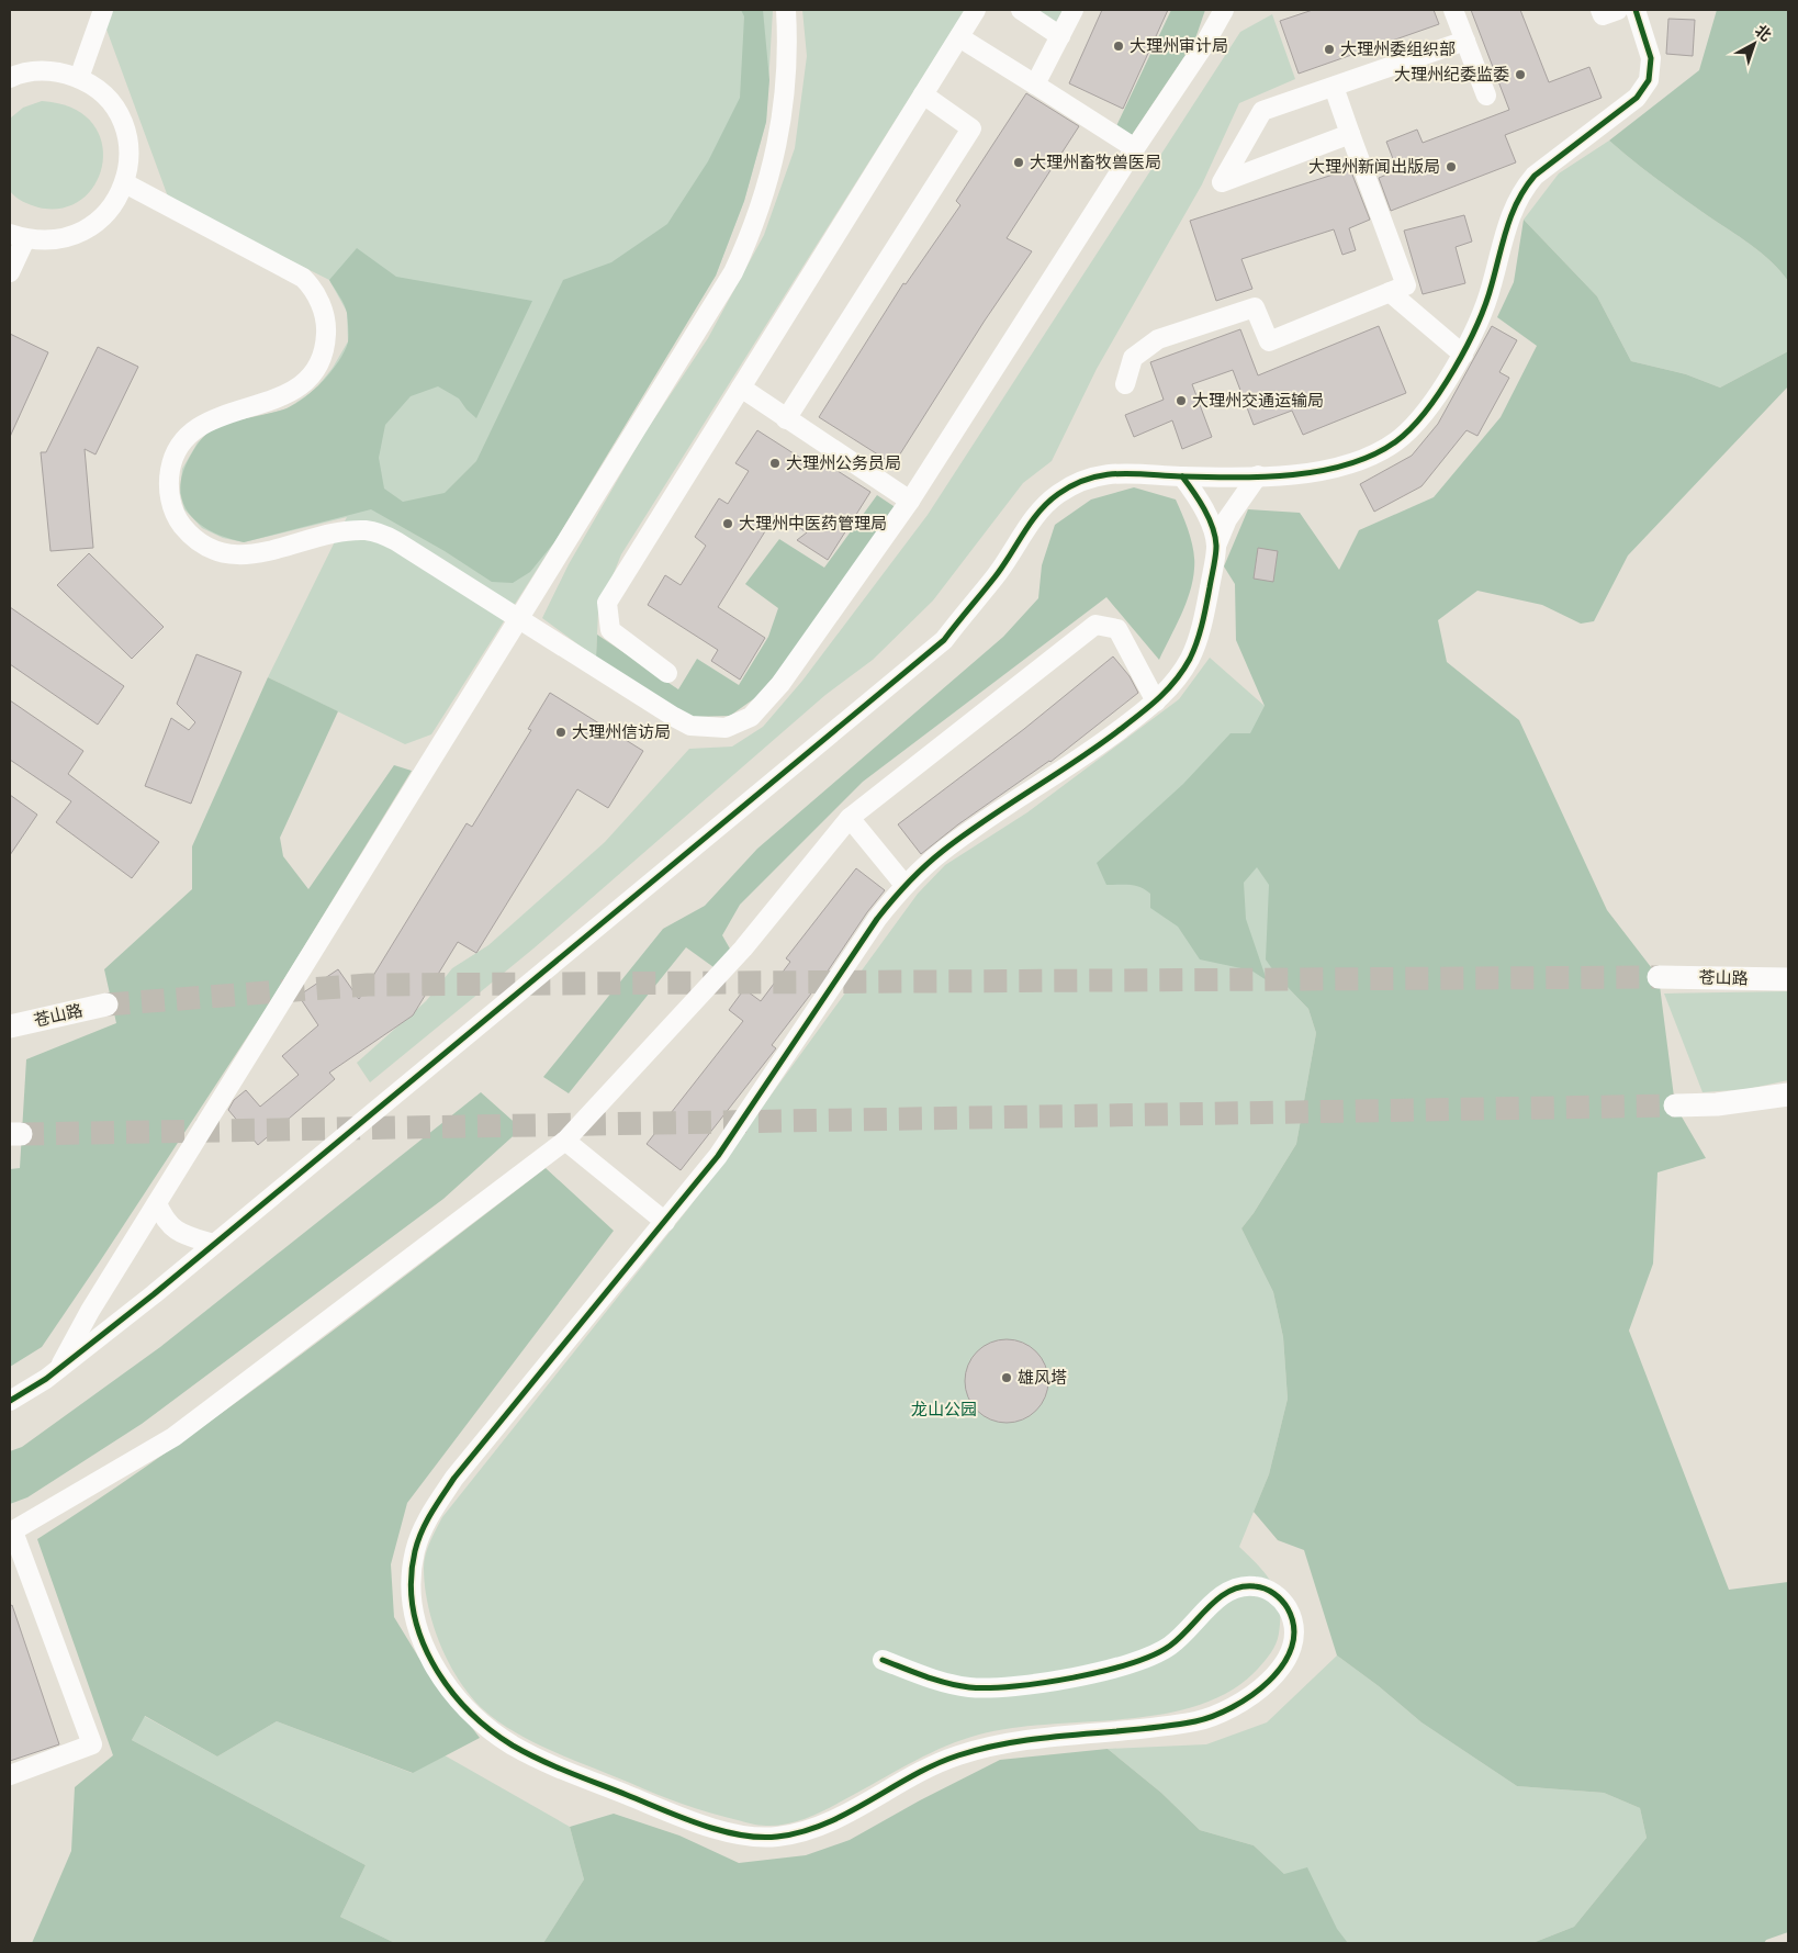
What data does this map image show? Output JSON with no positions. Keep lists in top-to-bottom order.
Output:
{
  "streets": {
    "main road": ["苍山路"]
  },
  "parks": ["龙山公园"],
  "places": [
    "大理州审计局",
    "大理州委组织部",
    "大理州纪委监委",
    "大理州畜牧兽医局",
    "大理州新闻出版局",
    "大理州交通运输局",
    "大理州公务员局",
    "大理州中医药管理局",
    "大理州信访局",
    "雄风塔"
  ],
  "north": "top right"
}
